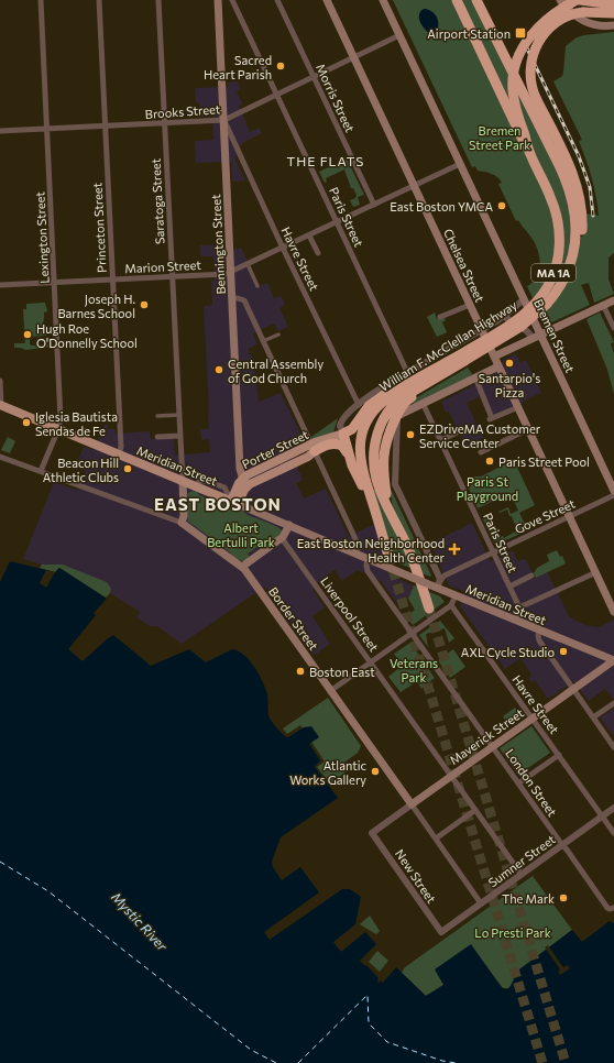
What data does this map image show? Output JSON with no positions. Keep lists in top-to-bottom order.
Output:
{
  "streets": {
    "highway": ["MA 1A", "William F. McClellan Highway"],
    "main road": [
      "Bennington Street",
      "Chelsea Street",
      "Bremen Street",
      "Porter Street",
      "Meridian Street",
      "Border Street",
      "Maverick Street"
    ],
    "street": [
      "Morris Street",
      "Brooks Street",
      "Saratoga Street",
      "Paris Street",
      "Princeton Street",
      "Lexington Street",
      "Havre Street",
      "Marion Street",
      "Gove Street",
      "Liverpool Street",
      "London Street",
      "Sumner Street",
      "New Street"
    ]
  },
  "crossings": [
    ["Morris Street", "Brooks Street"],
    ["Morris Street", "Marion Street"],
    ["Brooks Street", "Saratoga Street"],
    ["Brooks Street", "Paris Street"],
    ["Brooks Street", "Princeton Street"],
    ["Brooks Street", "Lexington Street"],
    ["Brooks Street", "Bennington Street"],
    ["Brooks Street", "Havre Street"],
    ["Brooks Street", "Chelsea Street"],
    ["Brooks Street", "Bremen Street"],
    ["Saratoga Street", "Marion Street"],
    ["Saratoga Street", "Meridian Street"],
    ["Paris Street", "Marion Street"],
    ["Paris Street", "Gove Street"],
    ["Princeton Street", "Marion Street"],
    ["Princeton Street", "Meridian Street"],
    ["Lexington Street", "Marion Street"],
    ["Lexington Street", "Meridian Street"],
    ["Lexington Street", "Border Street"],
    ["Bennington Street", "Havre Street"],
    ["Bennington Street", "Marion Street"],
    ["Bennington Street", "Porter Street"],
    ["Havre Street", "Marion Street"],
    ["Havre Street", "Maverick Street"],
    ["Havre Street", "Sumner Street"],
    ["Chelsea Street", "Marion Street"],
    ["Chelsea Street", "Gove Street"],
    ["Marion Street", "Bremen Street"],
    ["MA 1A", "William F. McClellan Highway"],
    ["Porter Street", "Meridian Street"],
    ["Meridian Street", "Gove Street"],
    ["Meridian Street", "Maverick Street"],
    ["Meridian Street", "London Street"],
    ["Liverpool Street", "Maverick Street"],
    ["Liverpool Street", "Sumner Street"],
    ["Border Street", "Maverick Street"],
    ["Border Street", "Sumner Street"],
    ["Maverick Street", "London Street"],
    ["Maverick Street", "New Street"],
    ["London Street", "Sumner Street"],
    ["Sumner Street", "New Street"]
  ],
  "districts": ["THE FLATS", "EAST BOSTON"],
  "water": ["Mystic River"],
  "parks": [
    "Bremen Street Park",
    "Paris St Playground",
    "Albert Bertulli Park",
    "Veterans Park",
    "Lo Presti Park"
  ],
  "places": {
    "transit": ["Airport Station"],
    "other": [
      "Sacred Heart Parish",
      "East Boston YMCA",
      "Joseph H. Barnes School",
      "Hugh Roe O'Donnelly School",
      "Santarpio's Pizza",
      "Central Assembly of God Church",
      "Iglesia Bautista Sendas de Fe",
      "EZDriveMA Customer Service Center",
      "Paris Street Pool",
      "Beacon Hill Athletic Clubs",
      "AXL Cycle Studio",
      "Boston East",
      "Atlantic Works Gallery",
      "The Mark"
    ],
    "health": ["East Boston Neighborhood Health Center"]
  }
}
